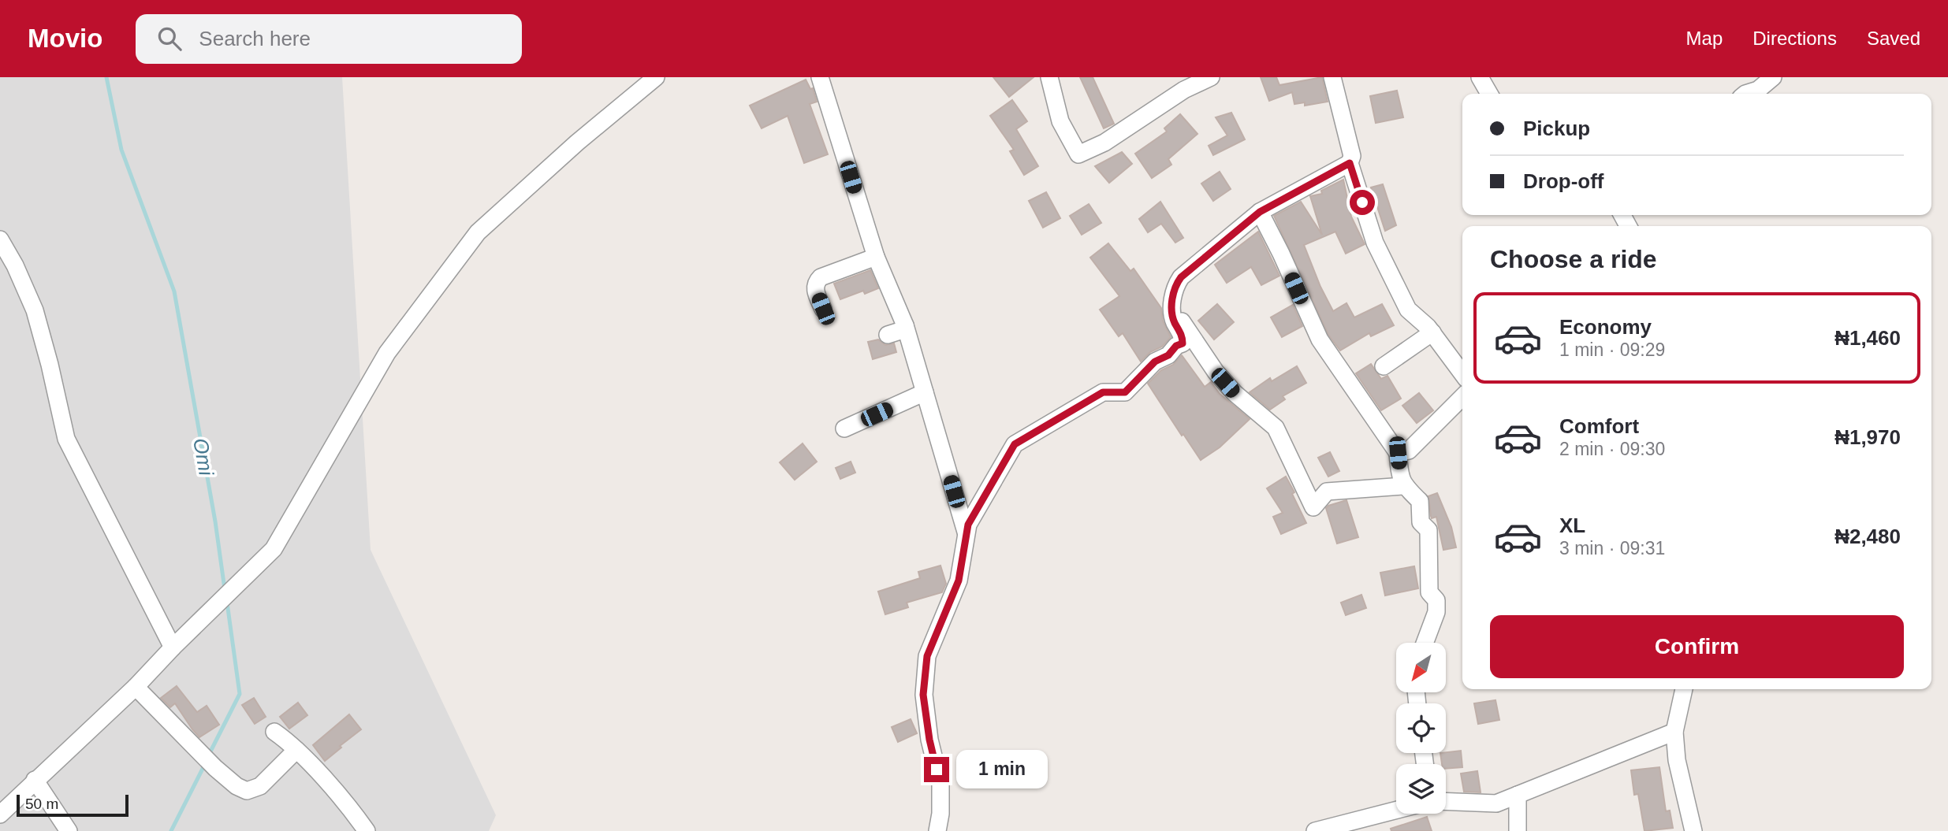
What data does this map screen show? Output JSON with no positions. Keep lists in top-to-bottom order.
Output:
{
  "water": ["Omi"],
  "scale_bar": "50 m",
  "north": "bottom left",
  "page": {
    "header": "Movio",
    "search": "Search here",
    "nav": ["Map", "Directions", "Saved"],
    "banner": ["Pickup", "Drop-off"],
    "heading": "Choose a ride",
    "list": [
      {
        "name": "Economy",
        "note": "1 min · 09:29",
        "value": "₦1,460"
      },
      {
        "name": "Comfort",
        "note": "2 min · 09:30",
        "value": "₦1,970"
      },
      {
        "name": "XL",
        "note": "3 min · 09:31",
        "value": "₦2,480"
      }
    ],
    "buttons": "Confirm",
    "bubble": "1 min",
    "scale": "50 m"
  }
}
